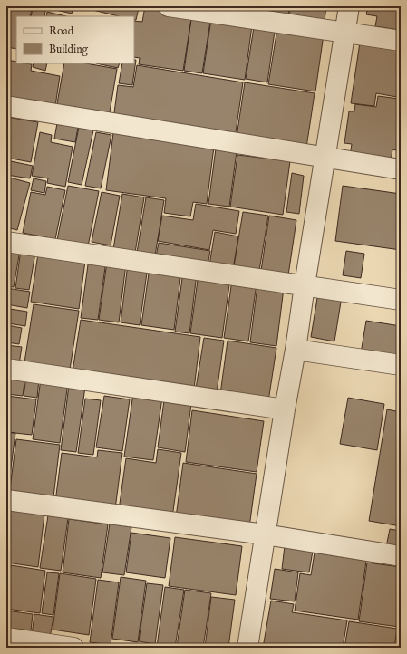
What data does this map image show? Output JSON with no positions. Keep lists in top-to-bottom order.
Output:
{
  "legend": ["Road", "Building"]
}
